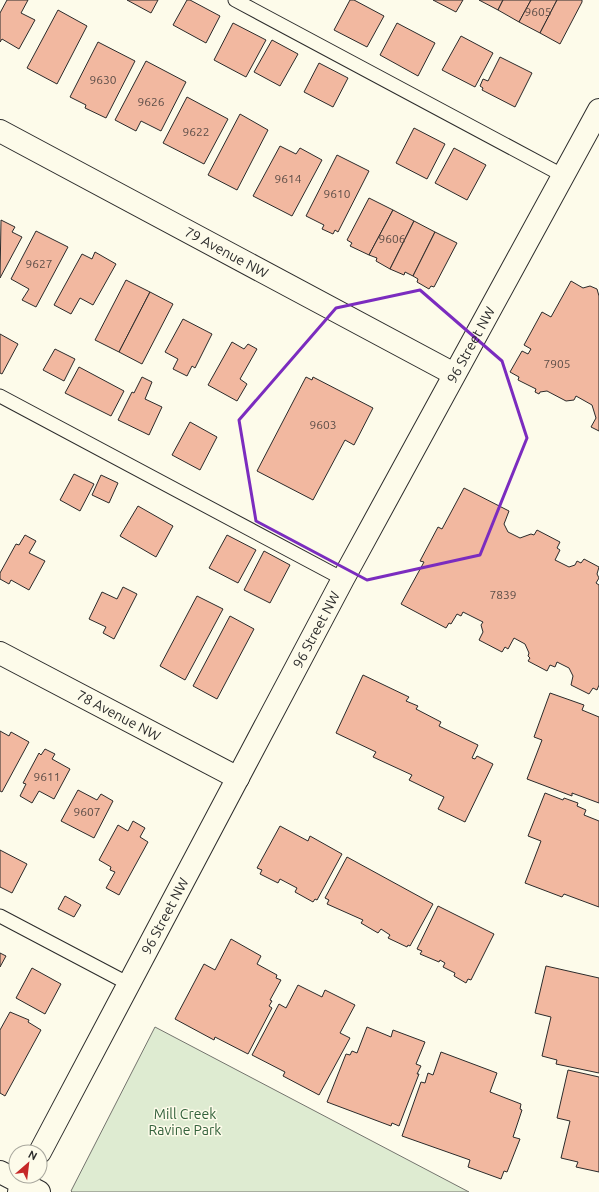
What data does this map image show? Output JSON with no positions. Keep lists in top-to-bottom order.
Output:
{
  "streets": {
    "street": ["79 Avenue NW", "96 Street NW", "78 Avenue NW"]
  },
  "crossings": [
    ["79 Avenue NW", "96 Street NW"],
    ["96 Street NW", "78 Avenue NW"]
  ],
  "parks": ["Mill Creek Ravine Park"],
  "house_numbers": [
    "9605",
    "9630",
    "9626",
    "9622",
    "9614",
    "9610",
    "9606",
    "9627",
    "7905",
    "9603",
    "7839",
    "9611",
    "9607"
  ],
  "north": "top right"
}
